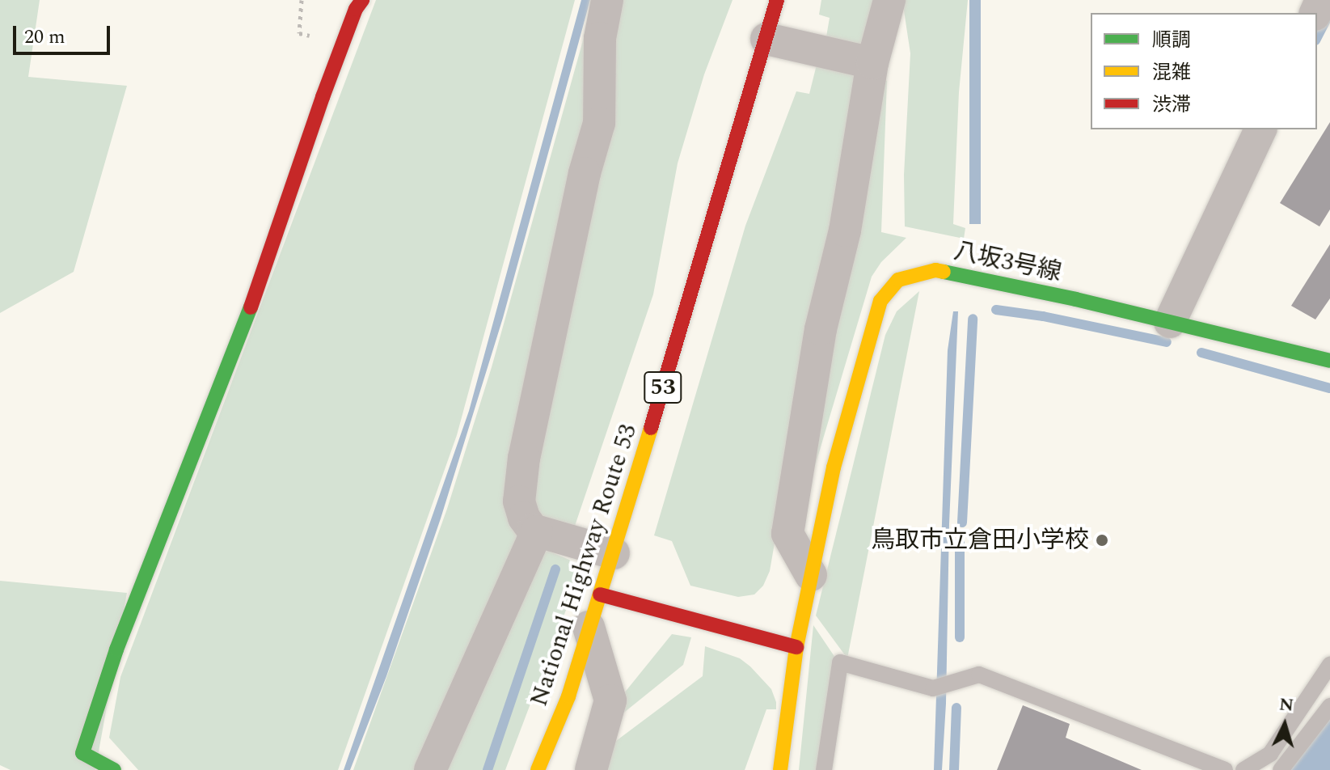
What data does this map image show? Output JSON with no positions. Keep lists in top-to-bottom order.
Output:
{
  "streets": {
    "main road": ["八坂3号線", "53", "National Highway Route 53"]
  },
  "places": ["鳥取市立倉田小学校"],
  "legend": ["順調", "混雑", "渋滞"],
  "scale_bar": "20 m",
  "north": "top"
}
